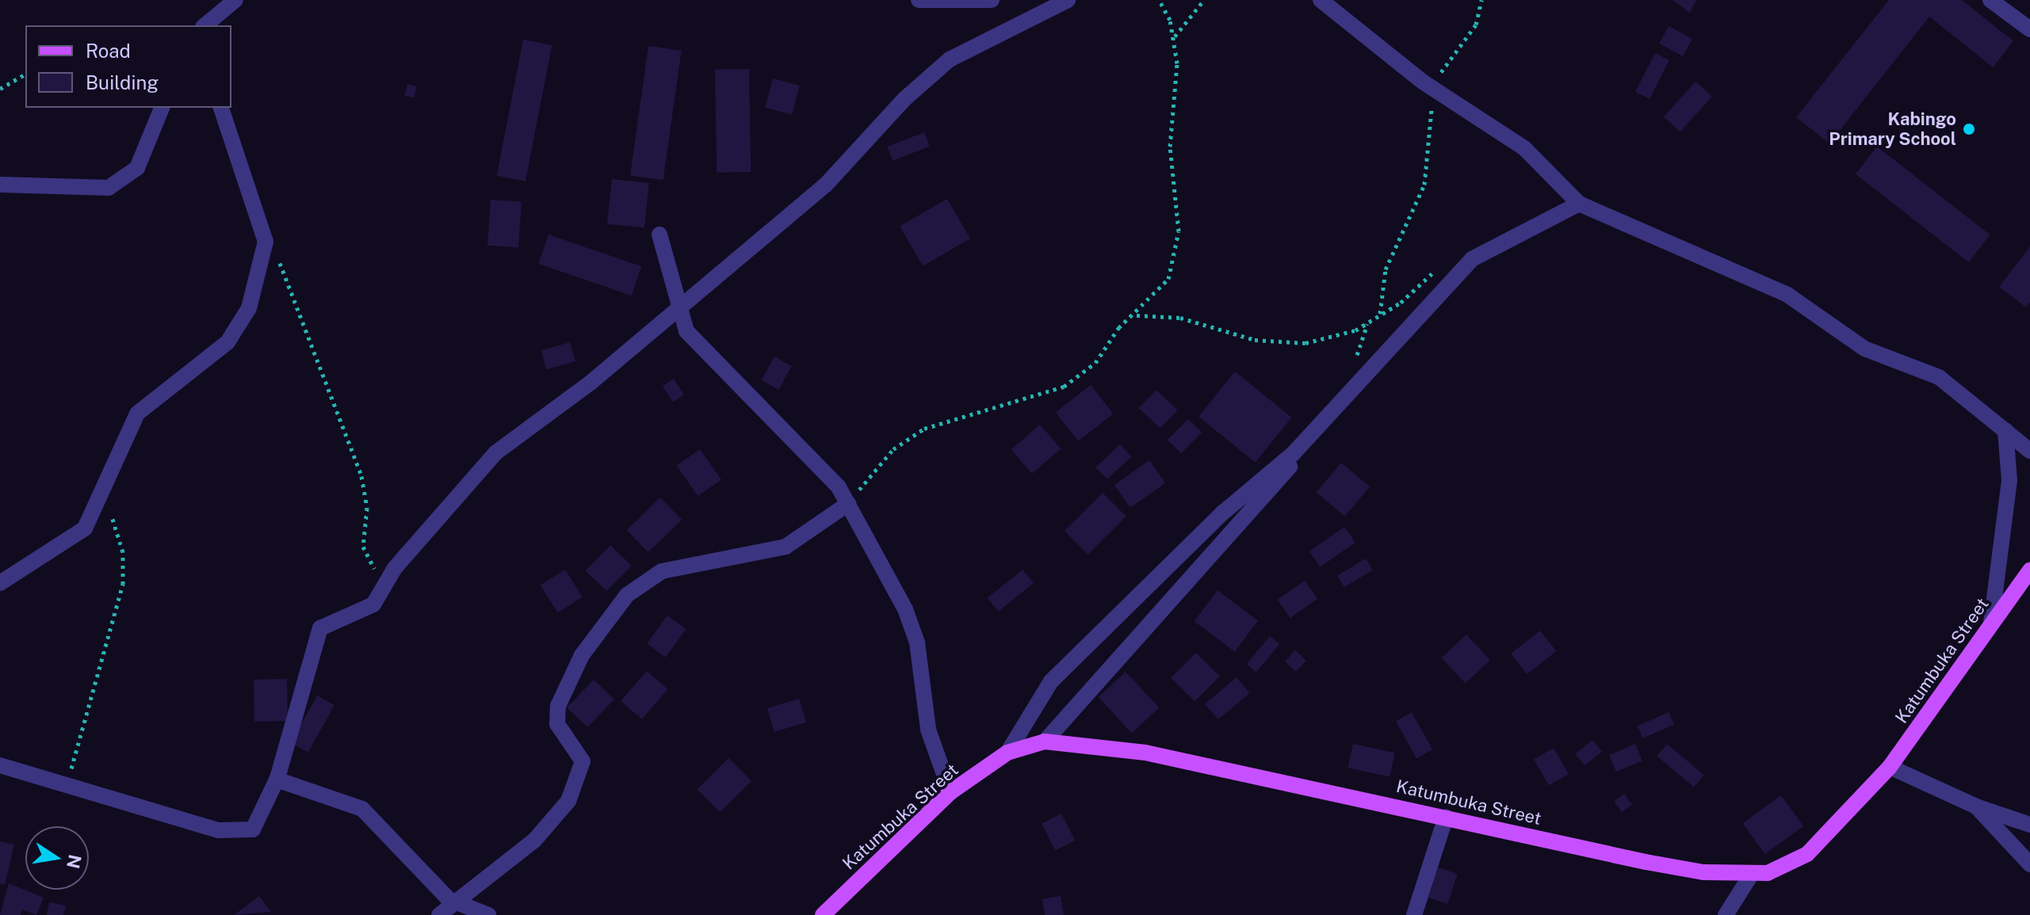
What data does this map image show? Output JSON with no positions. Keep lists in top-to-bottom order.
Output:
{
  "streets": {
    "main road": ["Katumbuka Street"]
  },
  "places": ["Kabingo Primary School"],
  "legend": ["Road", "Building"],
  "north": "right"
}
